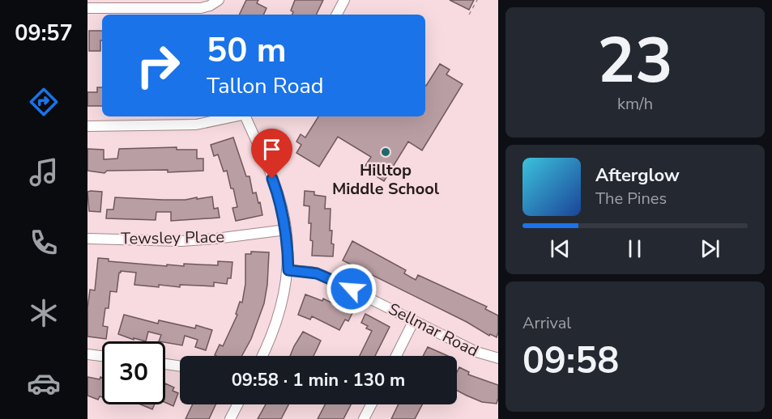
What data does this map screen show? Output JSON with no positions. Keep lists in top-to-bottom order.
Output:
{
  "streets": {
    "street": ["Tewsley Place", "Sellmar Road"]
  },
  "places": ["Hilltop Middle School"],
  "page": {
    "tabs": "09:57",
    "tile": [
      ["23", "km/h"],
      ["Arrival", "09:58"]
    ],
    "turn": ["50 m", "Tallon Road"],
    "song": ["Afterglow", "The Pines"],
    "limit": "30",
    "trip": "09:58 · 1 min · 130 m"
  }
}
